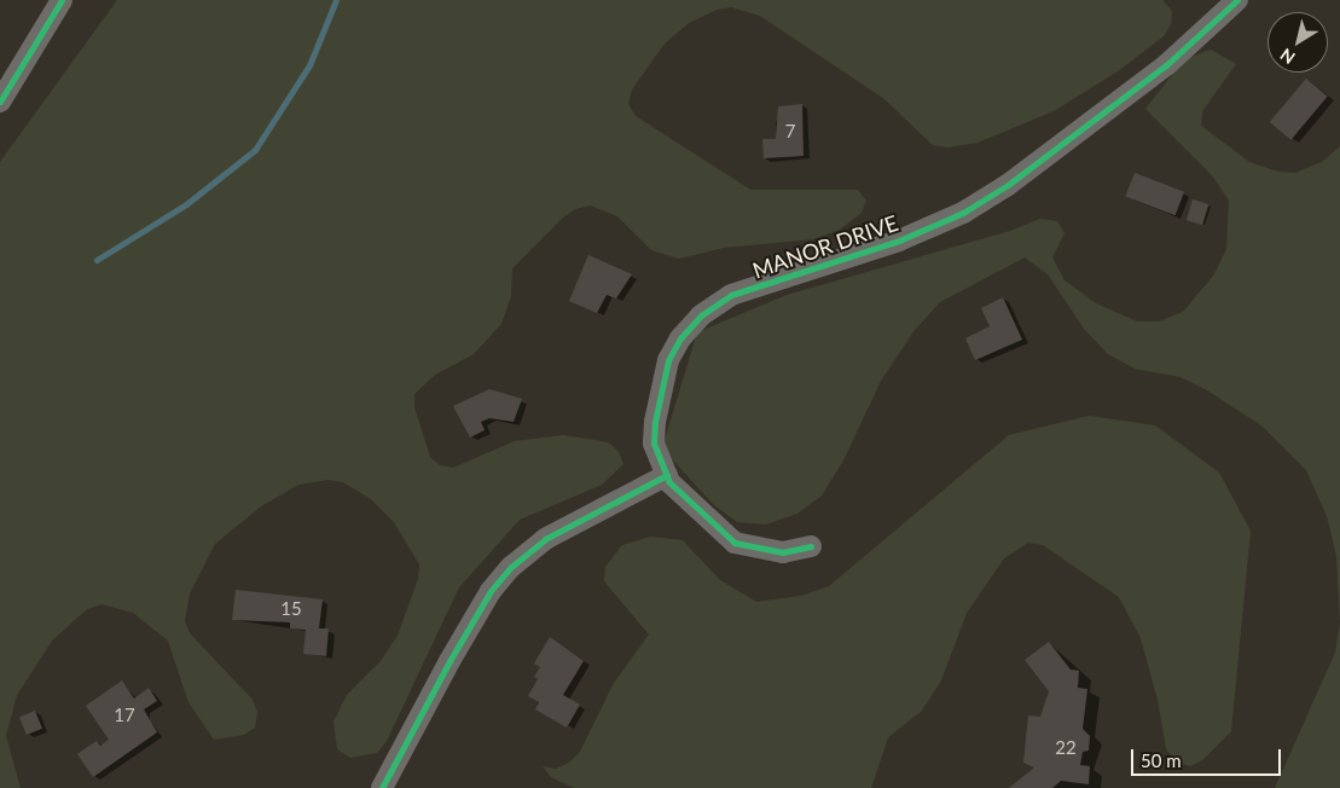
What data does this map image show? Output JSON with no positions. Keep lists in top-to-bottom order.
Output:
{
  "streets": {
    "street": ["MANOR DRIVE"]
  },
  "house_numbers": [
    "7",
    "15",
    "17",
    "22"
  ],
  "scale_bar": "50 m",
  "north": "bottom left"
}
